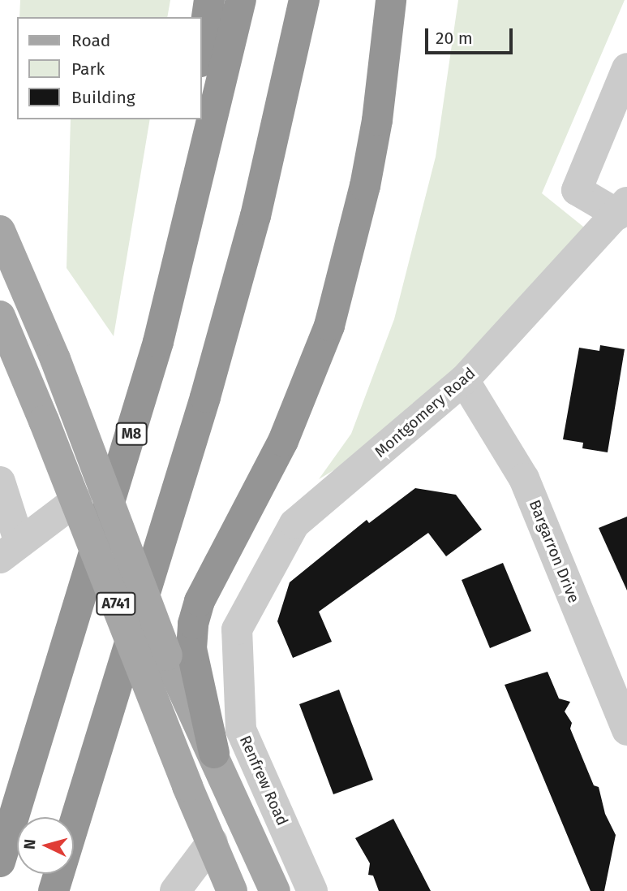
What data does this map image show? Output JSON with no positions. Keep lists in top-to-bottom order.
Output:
{
  "streets": {
    "highway": ["M8"],
    "main road": ["A741"],
    "street": ["Montgomery Road", "Bargarron Drive", "Renfrew Road"]
  },
  "crossings": [
    ["Montgomery Road", "Bargarron Drive"],
    ["Montgomery Road", "Renfrew Road"]
  ],
  "legend": ["Road", "Park", "Building"],
  "scale_bar": "20 m",
  "north": "left"
}
